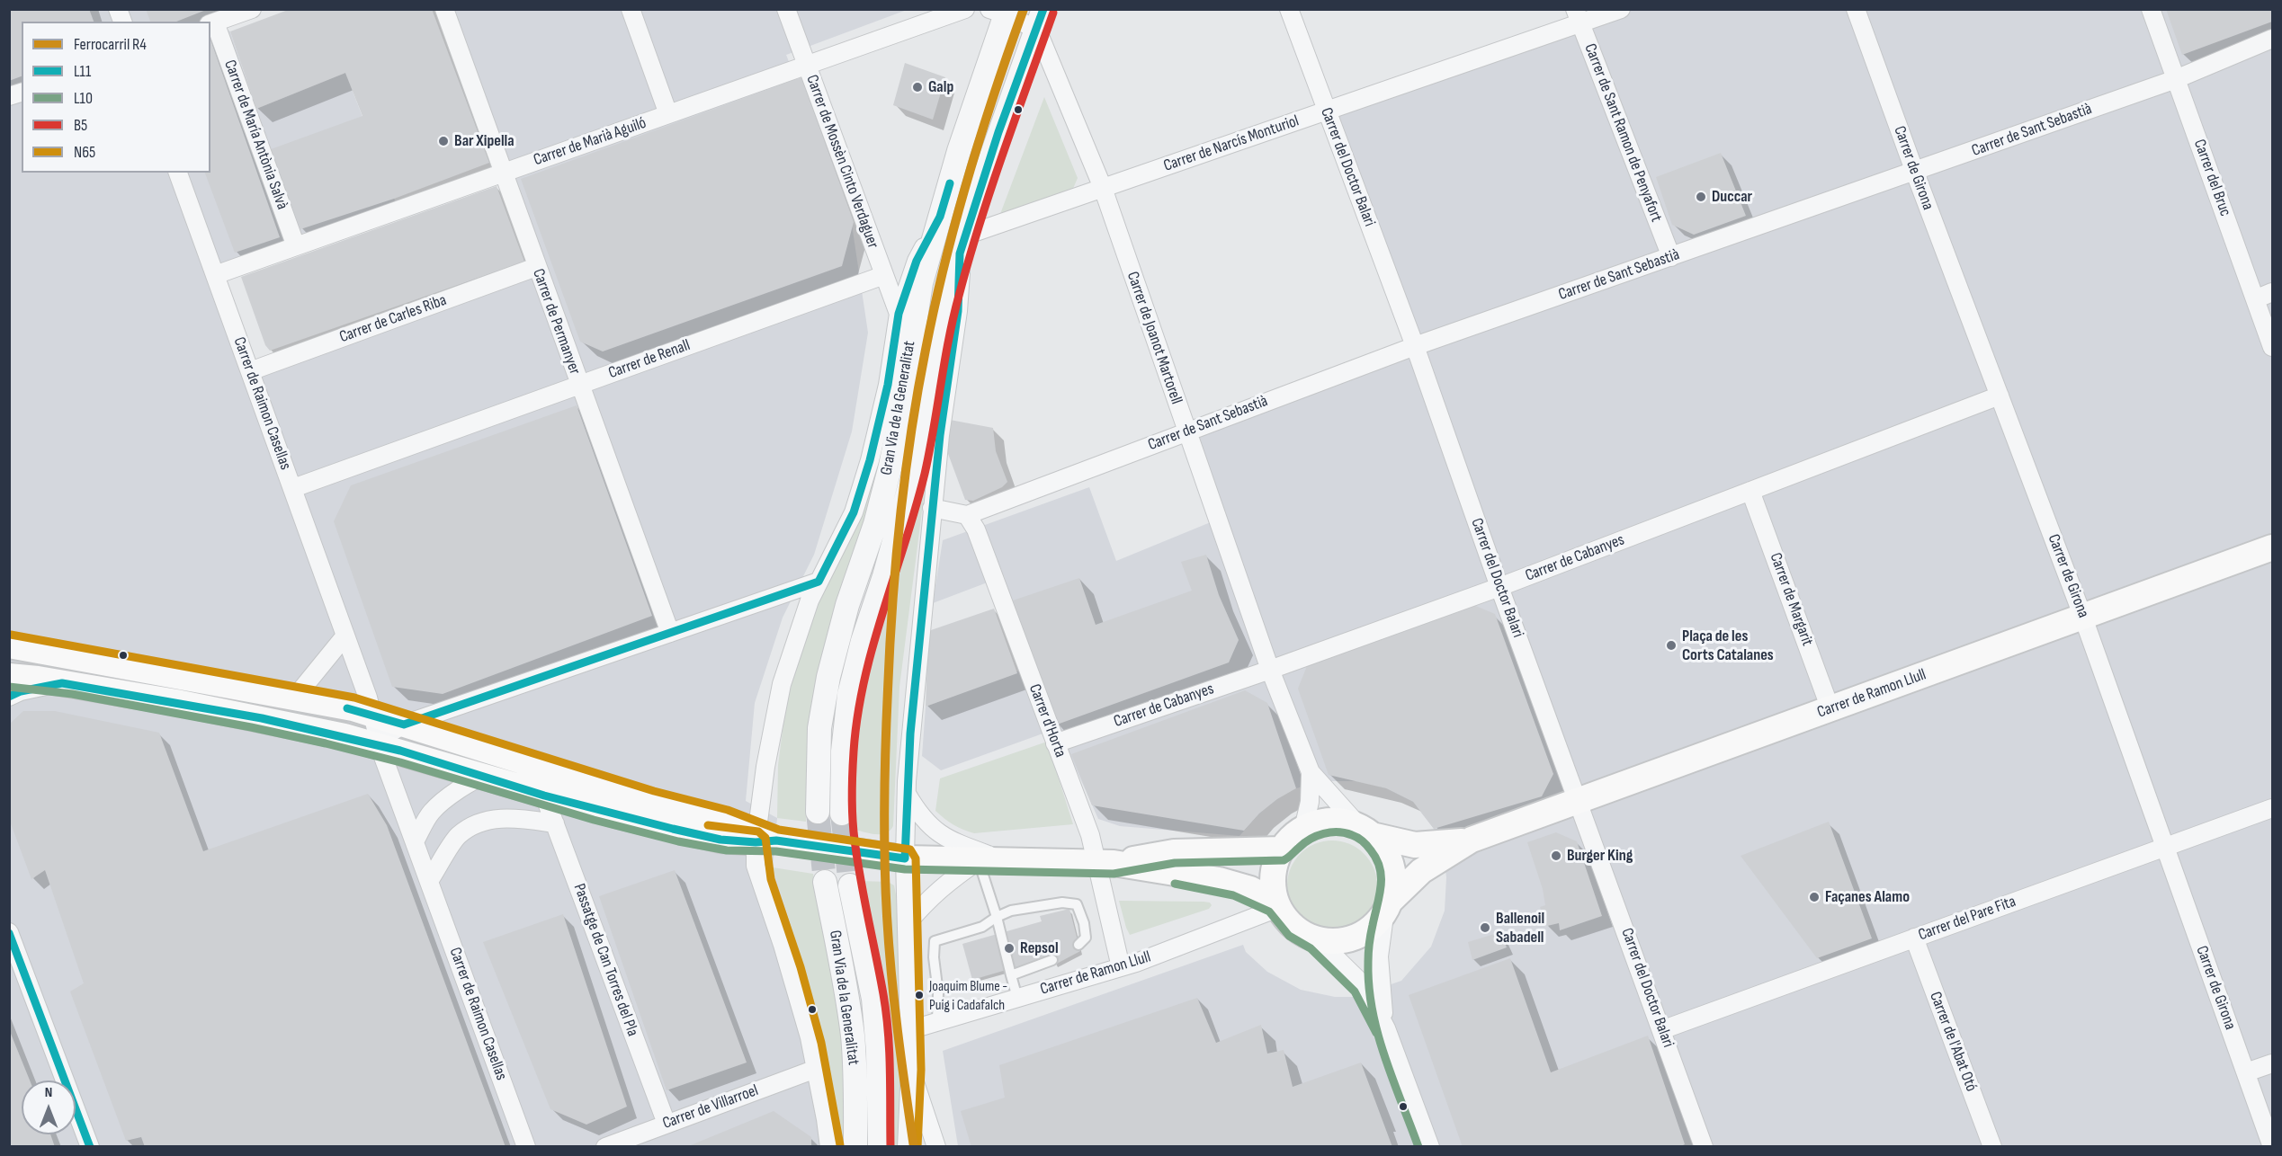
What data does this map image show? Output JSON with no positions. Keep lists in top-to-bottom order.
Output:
{
  "streets": {
    "main road": ["Carrer de Ramon Llull"],
    "street": [
      "Carrer de Sant Sebastià",
      "Carrer de Sant Ramon de Penyafort",
      "Carrer de María Antònia Salvà",
      "Carrer de Marià Aguiló",
      "Carrer de Narcís Monturiol",
      "Carrer de Mossèn Cinto Verdaguer",
      "Carrer del Doctor Balari",
      "Carrer de Girona",
      "Carrer del Bruc",
      "Carrer de Carles Riba",
      "Carrer de Permanyer",
      "Carrer de Joanot Martorell",
      "Carrer de Renall",
      "Carrer de Raimon Casellas",
      "Gran Via de la Generalitat",
      "Carrer de Cabanyes",
      "Carrer de Margarit",
      "Carrer d'Horta",
      "Carrer del Pare Fita",
      "Passatge de Can Torres del Pla",
      "Carrer de l'Abat Otó",
      "Carrer de Villarroel"
    ]
  },
  "crossings": [
    ["Carrer de Sant Sebastià", "Carrer de Sant Ramon de Penyafort"],
    ["Carrer de Sant Sebastià", "Carrer del Doctor Balari"],
    ["Carrer de Sant Sebastià", "Carrer de Girona"],
    ["Carrer de Sant Sebastià", "Carrer del Bruc"],
    ["Carrer de Sant Sebastià", "Carrer de Joanot Martorell"],
    ["Carrer de Sant Sebastià", "Carrer d'Horta"],
    ["Carrer de Sant Ramon de Penyafort", "Carrer de Narcís Monturiol"],
    ["Carrer de María Antònia Salvà", "Carrer de Marià Aguiló"],
    ["Carrer de Marià Aguiló", "Carrer de Mossèn Cinto Verdaguer"],
    ["Carrer de Marià Aguiló", "Carrer de Permanyer"],
    ["Carrer de Marià Aguiló", "Carrer de Raimon Casellas"],
    ["Carrer de Narcís Monturiol", "Carrer del Doctor Balari"],
    ["Carrer de Narcís Monturiol", "Carrer de Joanot Martorell"],
    ["Carrer de Narcís Monturiol", "Gran Via de la Generalitat"],
    ["Carrer de Mossèn Cinto Verdaguer", "Carrer de Renall"],
    ["Carrer del Doctor Balari", "Carrer de Cabanyes"],
    ["Carrer del Doctor Balari", "Carrer de Ramon Llull"],
    ["Carrer del Doctor Balari", "Carrer del Pare Fita"],
    ["Carrer de Girona", "Carrer de Cabanyes"],
    ["Carrer de Girona", "Carrer de Ramon Llull"],
    ["Carrer de Girona", "Carrer del Pare Fita"],
    ["Carrer de Carles Riba", "Carrer de Permanyer"],
    ["Carrer de Carles Riba", "Carrer de Raimon Casellas"],
    ["Carrer de Permanyer", "Carrer de Renall"],
    ["Carrer de Joanot Martorell", "Gran Via de la Generalitat"],
    ["Carrer de Joanot Martorell", "Carrer de Cabanyes"],
    ["Carrer de Joanot Martorell", "Carrer de Ramon Llull"],
    ["Carrer de Renall", "Carrer de Raimon Casellas"],
    ["Carrer de Cabanyes", "Carrer de Margarit"],
    ["Carrer de Cabanyes", "Carrer d'Horta"],
    ["Carrer de Margarit", "Carrer de Ramon Llull"],
    ["Carrer de Ramon Llull", "Carrer d'Horta"],
    ["Carrer del Pare Fita", "Carrer de l'Abat Otó"],
    ["Passatge de Can Torres del Pla", "Carrer de Villarroel"]
  ],
  "places": [
    "Galp",
    "Bar Xipella",
    "Duccar",
    "Plaça de les Corts Catalanes",
    "Burger King",
    "Façanes Alamo",
    "Ballenoil Sabadell",
    "Repsol",
    "Joaquim Blume - Puig i Cadafalch"
  ],
  "lines": [
    "rail line R4",
    "transit line L11",
    "transit line B5",
    "transit line N65",
    "transit line L10"
  ],
  "legend": [
    "Ferrocarril R4",
    "L11",
    "L10",
    "B5",
    "N65"
  ],
  "north": "top"
}
